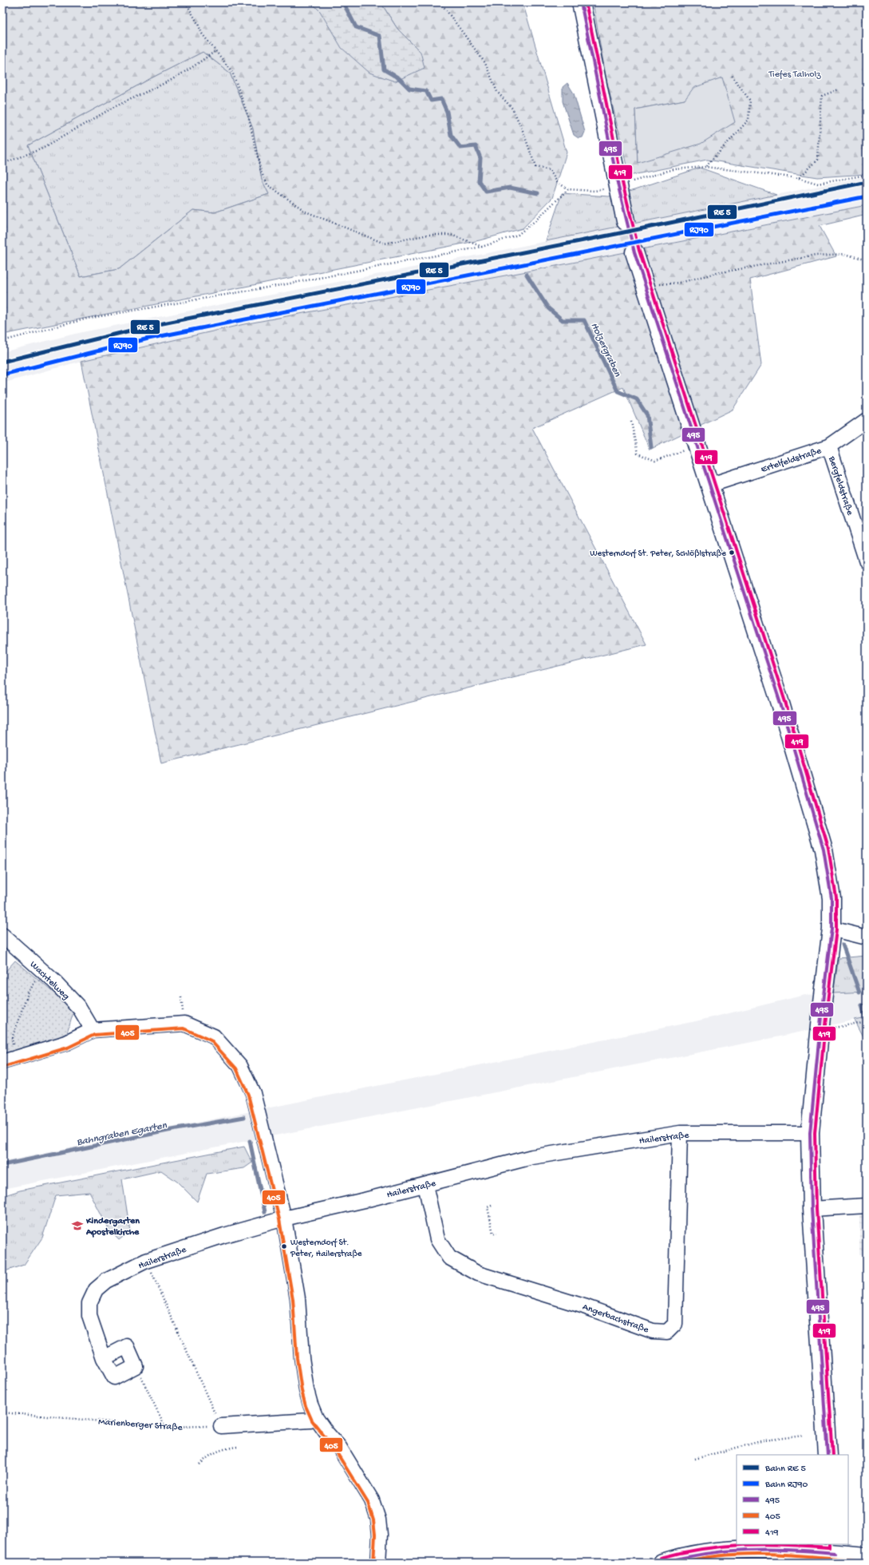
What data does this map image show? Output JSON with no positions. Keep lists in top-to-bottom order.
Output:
{
  "streets": {
    "street": [
      "Ertelfeldstraße",
      "Bergfeldstraße",
      "Wachtelweg",
      "Hailerstraße",
      "Angerbachstraße"
    ],
    "path": ["Marienberger Straße"]
  },
  "crossings": [
    ["Ertelfeldstraße", "Bergfeldstraße"],
    ["Hailerstraße", "Angerbachstraße"]
  ],
  "water": ["Holzergraben", "Bahngraben Egarten"],
  "parks": ["Tiefes Talholz"],
  "places": {
    "other": ["Westerndorf St. Peter, Schlößlstraße", "Westerndorf St. Peter, Hailerstraße"],
    "school or university": ["Kindergarten Apostelkirche"]
  },
  "lines": [
    "transit line 495",
    "transit line 419",
    "rail line RJ90",
    "transit line 405"
  ],
  "legend": [
    "Bahn RE 5",
    "Bahn RJ90",
    "495",
    "405",
    "419"
  ]
}
